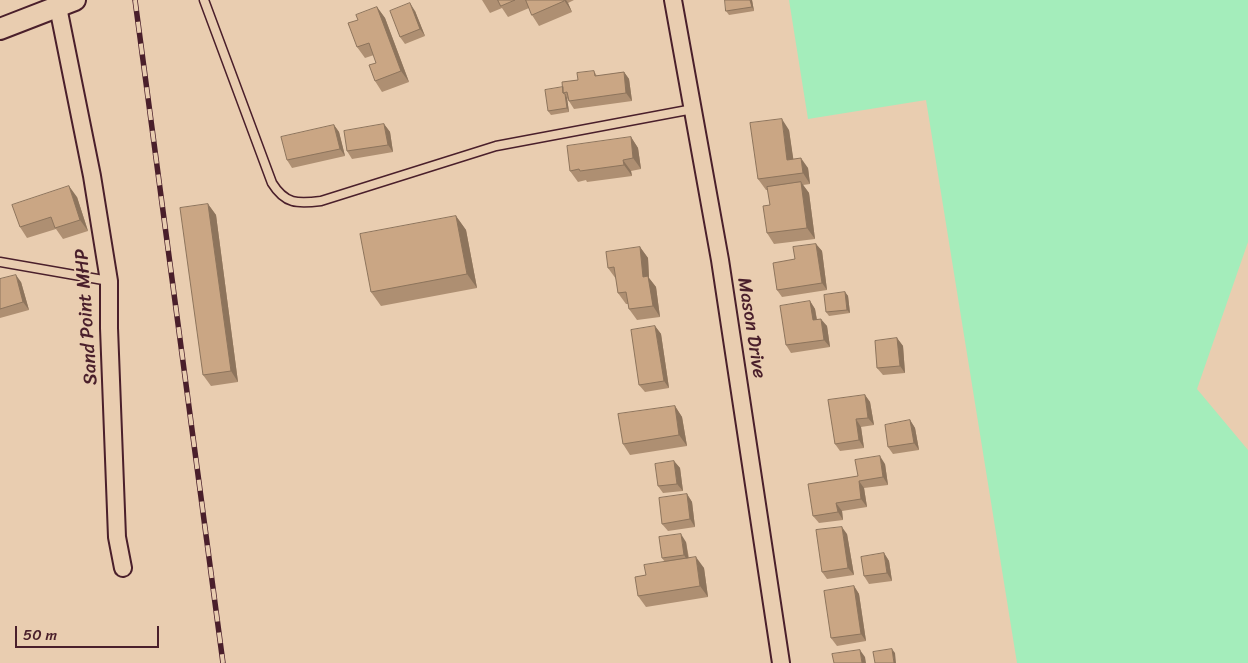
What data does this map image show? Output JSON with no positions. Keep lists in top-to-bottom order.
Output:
{
  "streets": {
    "street": ["Sand Point MHP", "Mason Drive"]
  },
  "scale_bar": "50 m"
}
